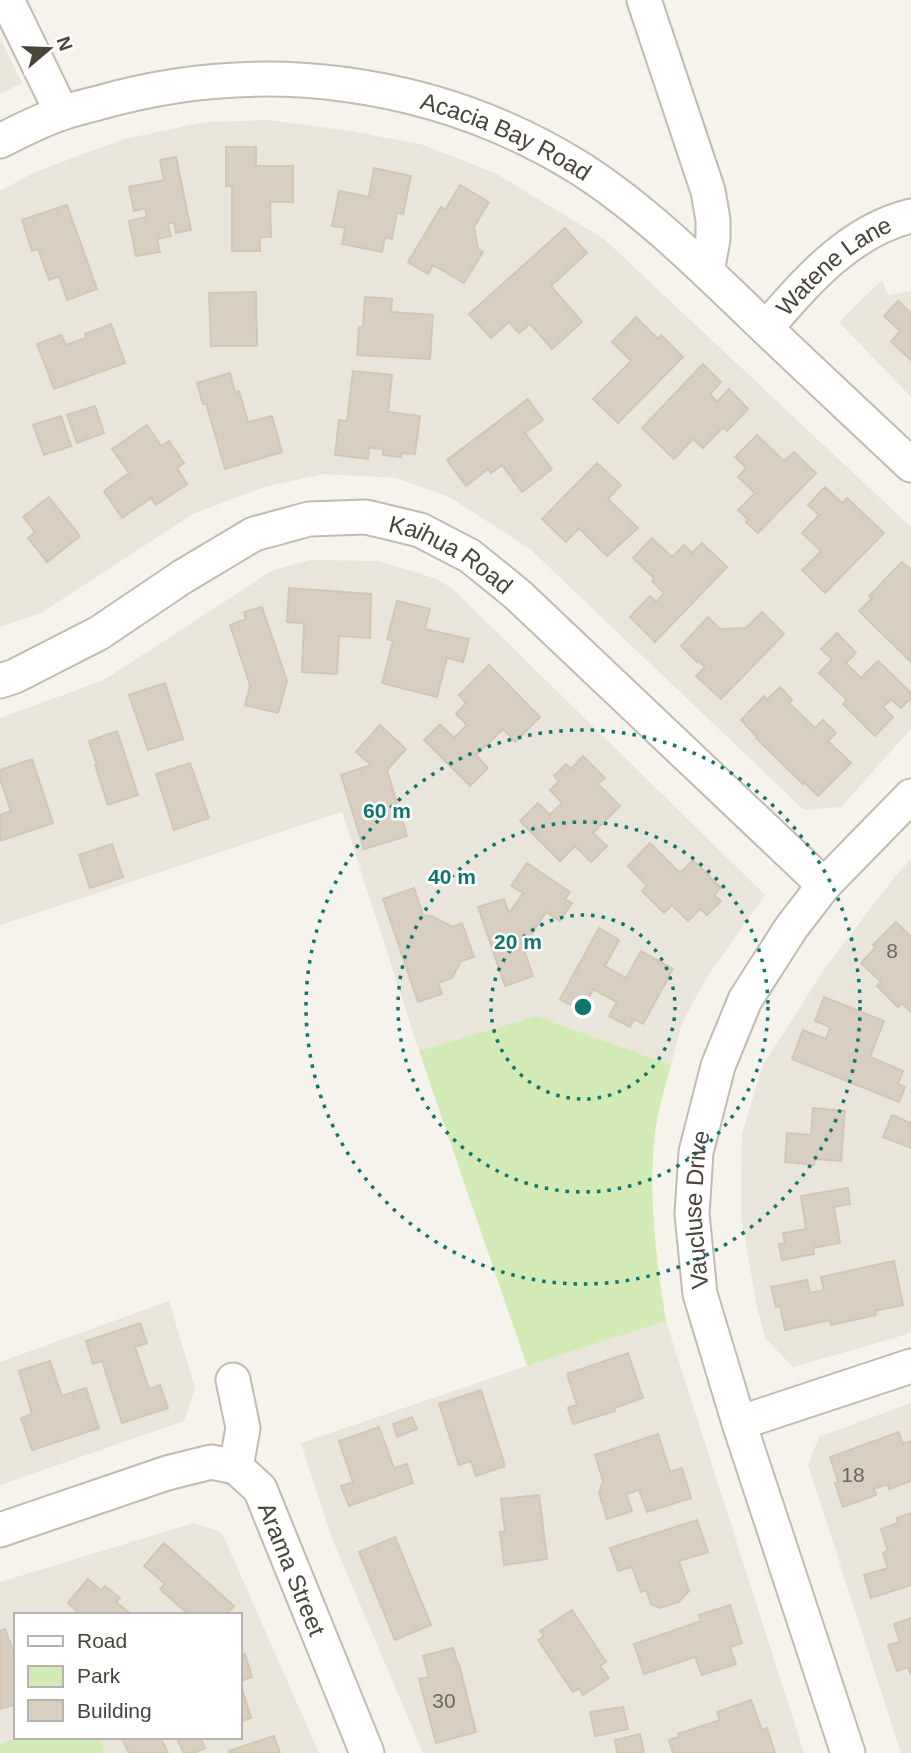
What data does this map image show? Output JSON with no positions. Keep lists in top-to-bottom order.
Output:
{
  "streets": {
    "street": [
      "Acacia Bay Road",
      "Watene Lane",
      "Kaihua Road",
      "Vaucluse Drive",
      "Arama Street"
    ]
  },
  "crossings": [
    ["Acacia Bay Road", "Watene Lane"],
    ["Kaihua Road", "Vaucluse Drive"]
  ],
  "house_numbers": ["8", "18", "30"],
  "legend": ["Road", "Park", "Building"],
  "north": "right",
  "rings": ["60 m", "40 m", "20 m"]
}
